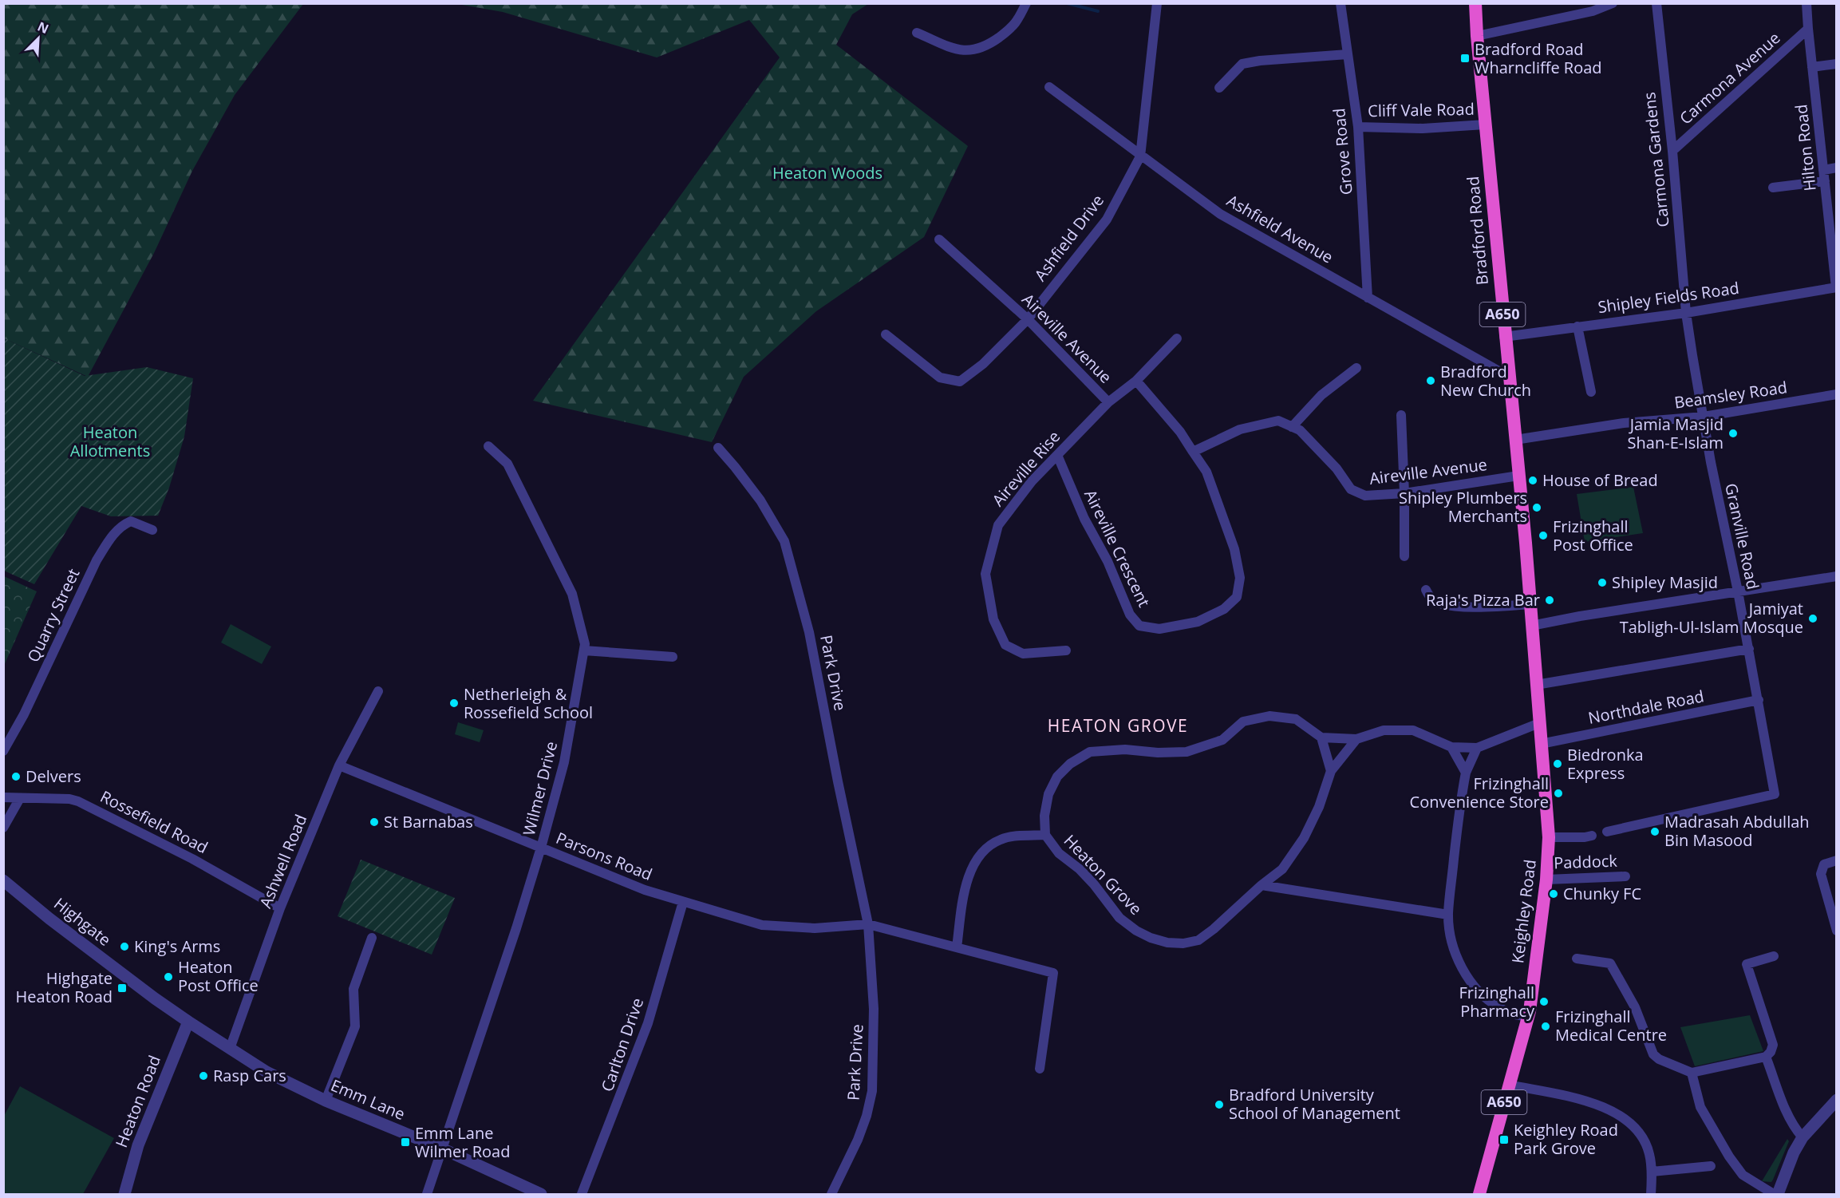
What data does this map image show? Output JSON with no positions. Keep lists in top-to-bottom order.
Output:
{
  "streets": {
    "highway": ["Bradford Road", "A650", "Keighley Road"],
    "street": [
      "Carmona Avenue",
      "Cliff Vale Road",
      "Hilton Road",
      "Grove Road",
      "Carmona Gardens",
      "Ashfield Avenue",
      "Ashfield Drive",
      "Shipley Fields Road",
      "Aireville Avenue",
      "Beamsley Road",
      "Aireville Rise",
      "Granville Road",
      "Aireville Crescent",
      "Quarry Street",
      "Park Drive",
      "Northdale Road",
      "Wilmer Drive",
      "Rossefield Road",
      "Parsons Road",
      "Ashwell Road",
      "Paddock",
      "Heaton Grove",
      "Highgate",
      "Carlton Drive",
      "Emm Lane",
      "Heaton Road"
    ]
  },
  "crossings": [
    ["Carmona Avenue", "Hilton Road"],
    ["Carmona Avenue", "Carmona Gardens"],
    ["Cliff Vale Road", "Grove Road"],
    ["Cliff Vale Road", "Bradford Road"],
    ["Hilton Road", "Shipley Fields Road"],
    ["Grove Road", "Ashfield Avenue"],
    ["Carmona Gardens", "Shipley Fields Road"],
    ["Carmona Gardens", "Granville Road"],
    ["Ashfield Avenue", "Bradford Road"],
    ["Ashfield Avenue", "Ashfield Drive"],
    ["Bradford Road", "Shipley Fields Road"],
    ["Bradford Road", "Aireville Avenue"],
    ["Bradford Road", "Beamsley Road"],
    ["Bradford Road", "Keighley Road"],
    ["Ashfield Drive", "Aireville Avenue"],
    ["Shipley Fields Road", "Granville Road"],
    ["Aireville Avenue", "Aireville Rise"],
    ["Aireville Avenue", "Aireville Crescent"],
    ["Beamsley Road", "Granville Road"],
    ["Aireville Rise", "Aireville Crescent"],
    ["Granville Road", "Northdale Road"],
    ["Park Drive", "Parsons Road"],
    ["Northdale Road", "Keighley Road"],
    ["Wilmer Drive", "Parsons Road"],
    ["Wilmer Drive", "Emm Lane"],
    ["Rossefield Road", "Ashwell Road"],
    ["Parsons Road", "Ashwell Road"],
    ["Parsons Road", "Carlton Drive"],
    ["Ashwell Road", "Emm Lane"],
    ["Paddock", "Keighley Road"],
    ["Highgate", "Emm Lane"],
    ["Highgate", "Heaton Road"],
    ["Emm Lane", "Heaton Road"]
  ],
  "districts": ["HEATON GROVE"],
  "parks": ["Heaton Woods", "Heaton Allotments"],
  "places": {
    "transit": [
      "Bradford Road Wharncliffe Road",
      "Highgate Heaton Road",
      "Keighley Road Park Grove",
      "Emm Lane Wilmer Road"
    ],
    "other": [
      "Bradford New Church",
      "Jamia Masjid Shan-E-Islam",
      "House of Bread",
      "Shipley Plumbers Merchants",
      "Frizinghall Post Office",
      "Shipley Masjid",
      "Raja's Pizza Bar",
      "Jamiyat Tabligh-Ul-Islam Mosque",
      "Netherleigh & Rossefield School",
      "Biedronka Express",
      "Delvers",
      "Frizinghall Convenience Store",
      "St Barnabas",
      "Madrasah Abdullah Bin Masood",
      "Chunky FC",
      "King's Arms",
      "Heaton Post Office",
      "Frizinghall Pharmacy",
      "Frizinghall Medical Centre",
      "Rasp Cars",
      "Bradford University School of Management"
    ]
  },
  "north": "top right"
}
